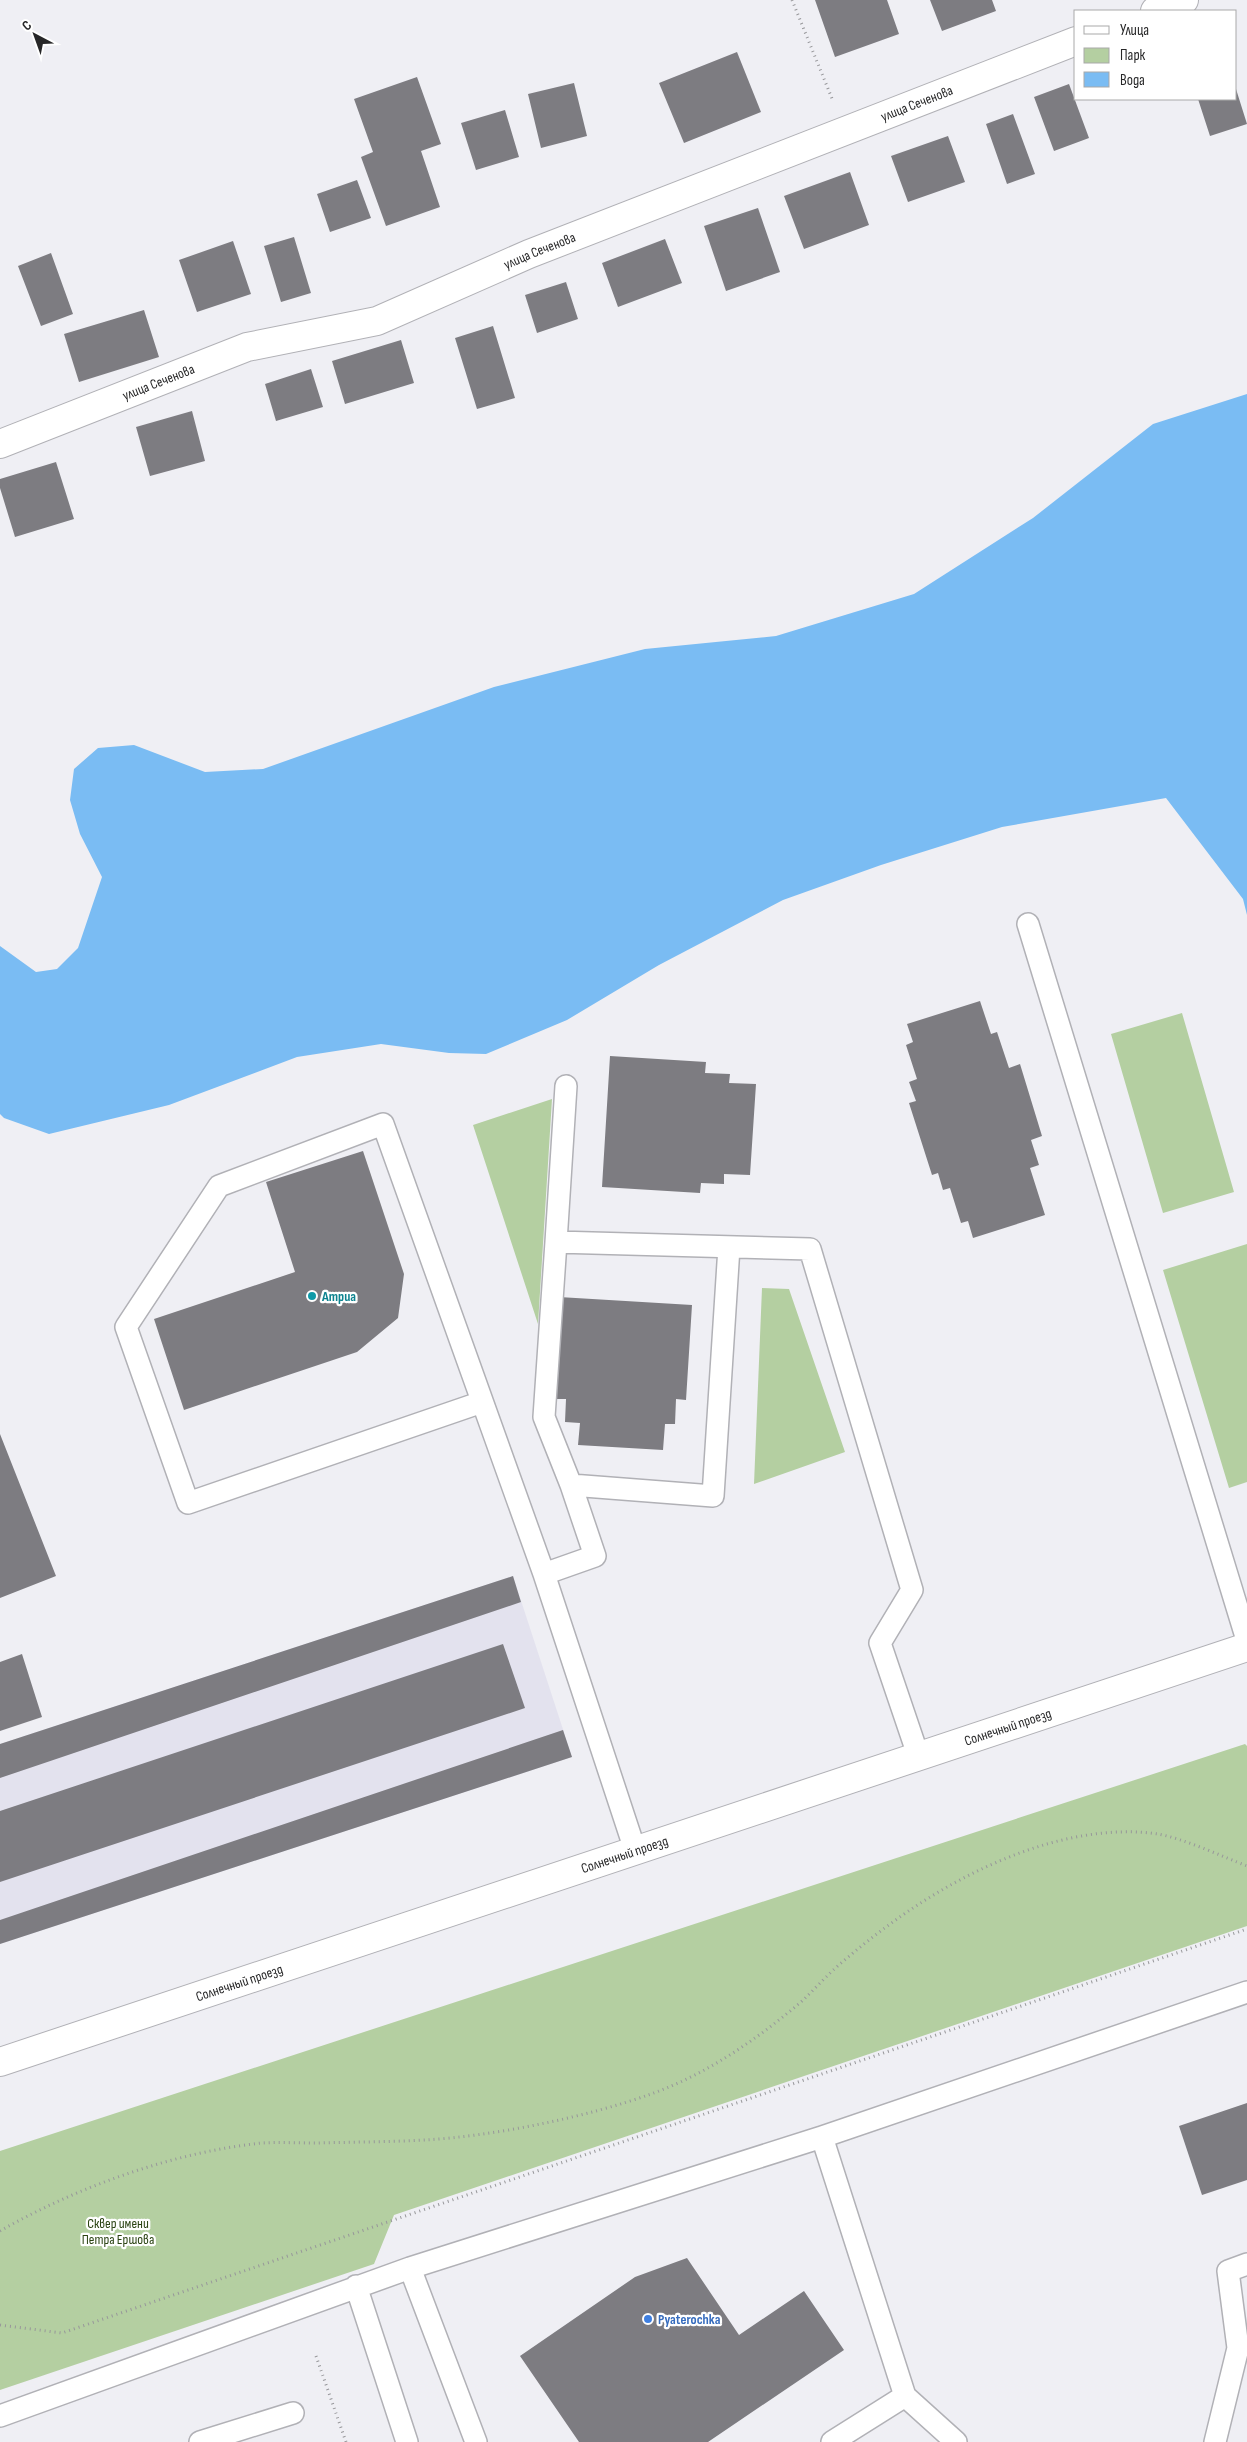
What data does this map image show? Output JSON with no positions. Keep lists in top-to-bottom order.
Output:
{
  "streets": {
    "street": ["улица Сеченова", "Солнечный проезд"]
  },
  "parks": ["Сквер имени Петра Ершова"],
  "places": ["Атриа", "Pyaterochka"],
  "legend": ["Улица", "Парк", "Вода"],
  "north": "top left"
}
